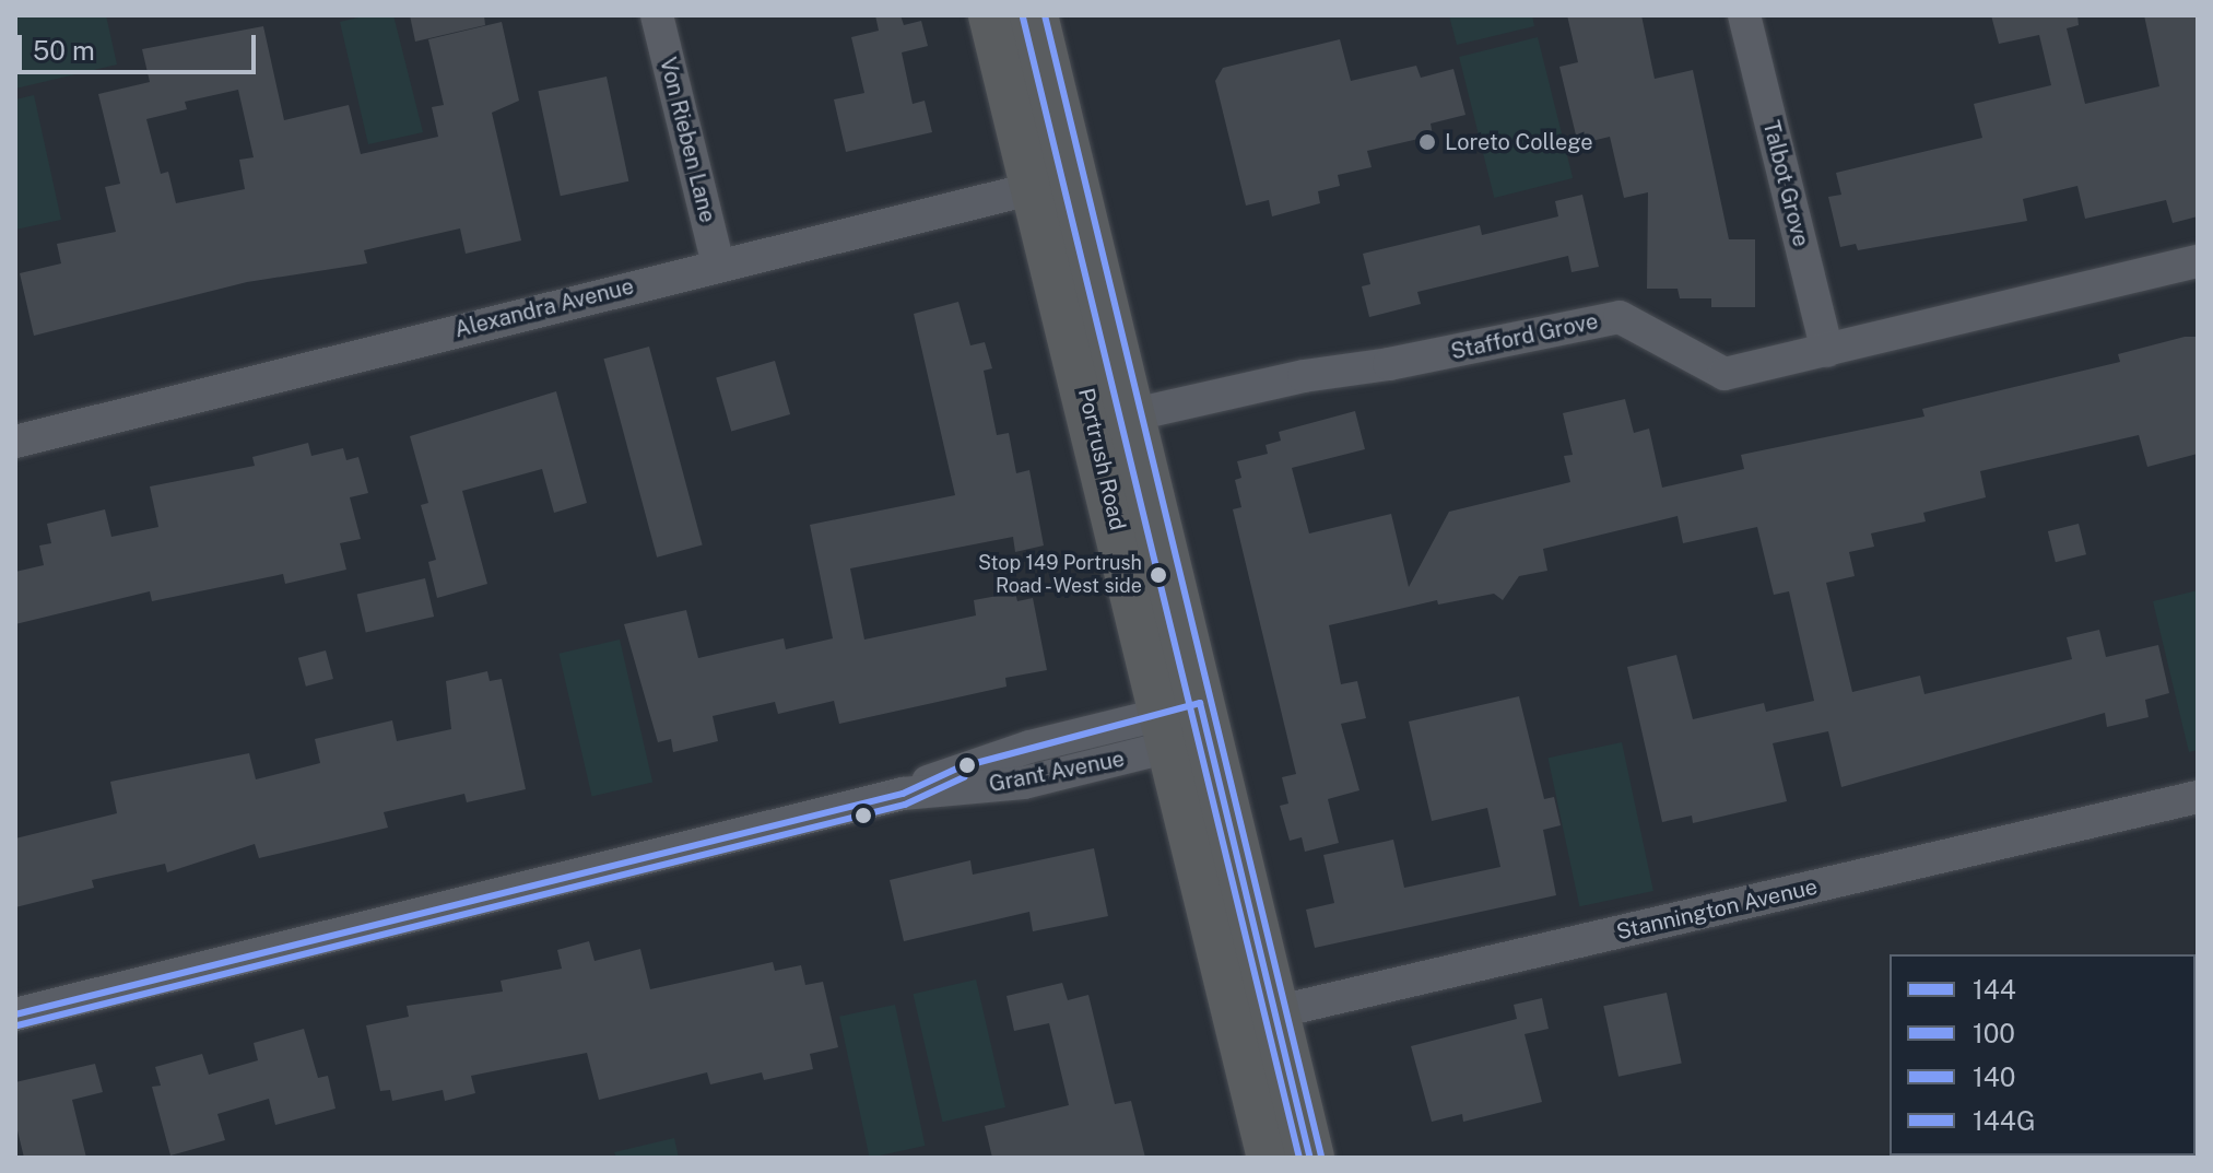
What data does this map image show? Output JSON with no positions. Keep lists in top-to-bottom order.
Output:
{
  "streets": {
    "highway": ["Portrush Road"],
    "street": [
      "Von Rieben Lane",
      "Talbot Grove",
      "Alexandra Avenue",
      "Stafford Grove",
      "Grant Avenue",
      "Stannington Avenue"
    ]
  },
  "crossings": [
    ["Von Rieben Lane", "Alexandra Avenue"],
    ["Talbot Grove", "Stafford Grove"],
    ["Alexandra Avenue", "Portrush Road"],
    ["Stafford Grove", "Portrush Road"],
    ["Portrush Road", "Grant Avenue"],
    ["Portrush Road", "Stannington Avenue"]
  ],
  "places": ["Loreto College", "Stop 149 Portrush Road - West side"],
  "lines": [
    "transit line 140",
    "transit line 100",
    "transit line 144",
    "transit line 144G"
  ],
  "legend": [
    "144",
    "100",
    "140",
    "144G"
  ],
  "scale_bar": "50 m"
}
